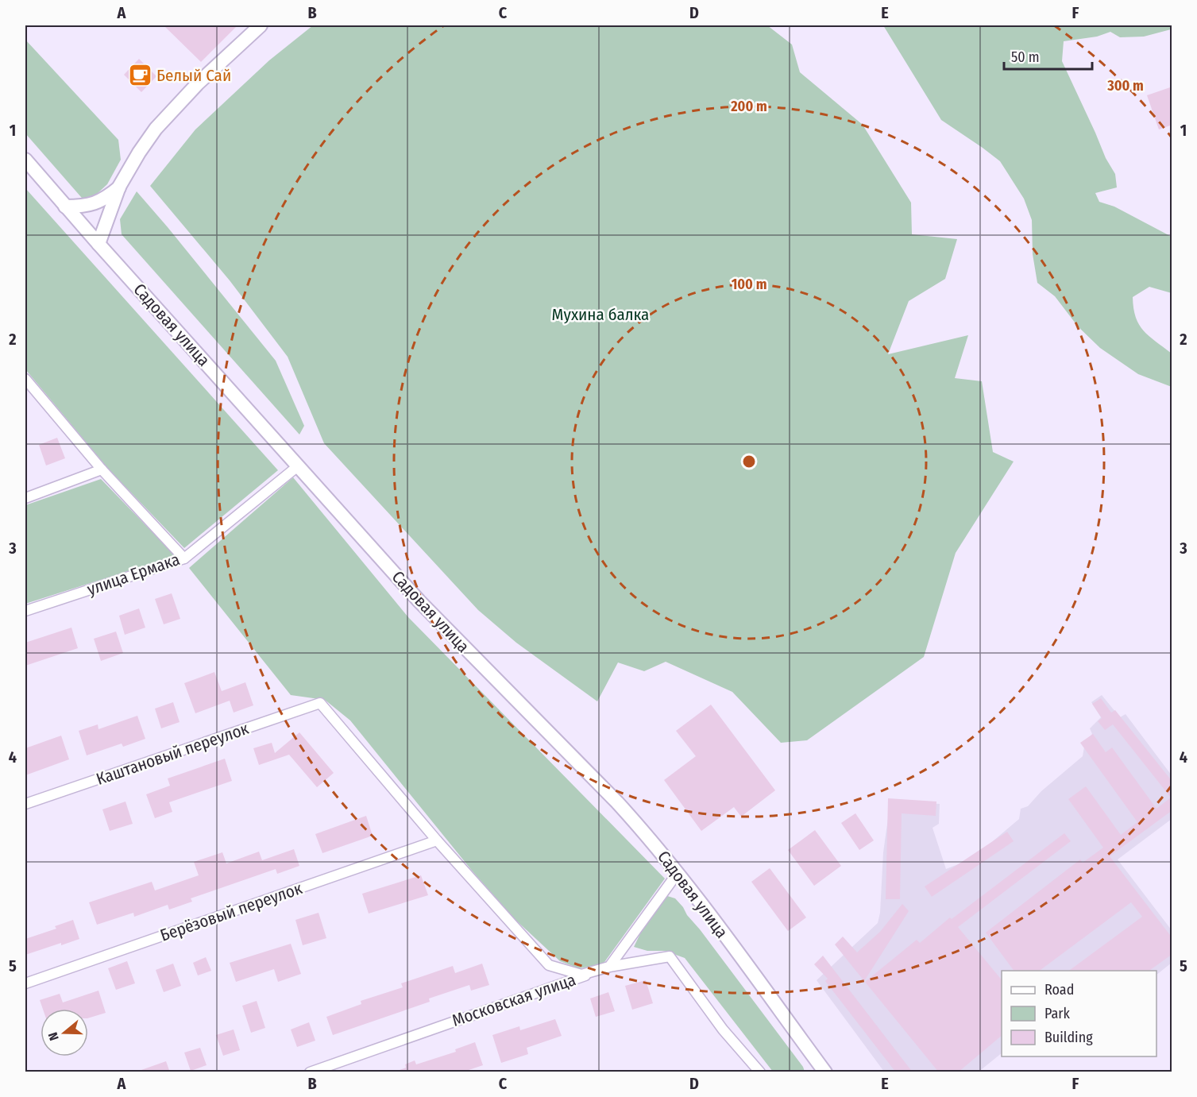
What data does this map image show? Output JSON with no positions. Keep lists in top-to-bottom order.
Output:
{
  "streets": {
    "main road": ["Садовая улица"],
    "street": [
      "улица Ермака",
      "Каштановый переулок",
      "Берёзовый переулок",
      "Московская улица"
    ]
  },
  "crossings": [
    ["Садовая улица", "улица Ермака"],
    ["Каштановый переулок", "Берёзовый переулок"]
  ],
  "parks": ["Мухина балка"],
  "places": {
    "cafe": ["Белый Сай"]
  },
  "legend": ["Road", "Park", "Building"],
  "scale_bar": "50 m",
  "north": "left",
  "grid": {
    "columns": [
      "A",
      "B",
      "C",
      "D",
      "E",
      "F"
    ],
    "rows": [
      "1",
      "2",
      "3",
      "4",
      "5"
    ]
  },
  "rings": ["300 m", "200 m", "100 m"]
}
